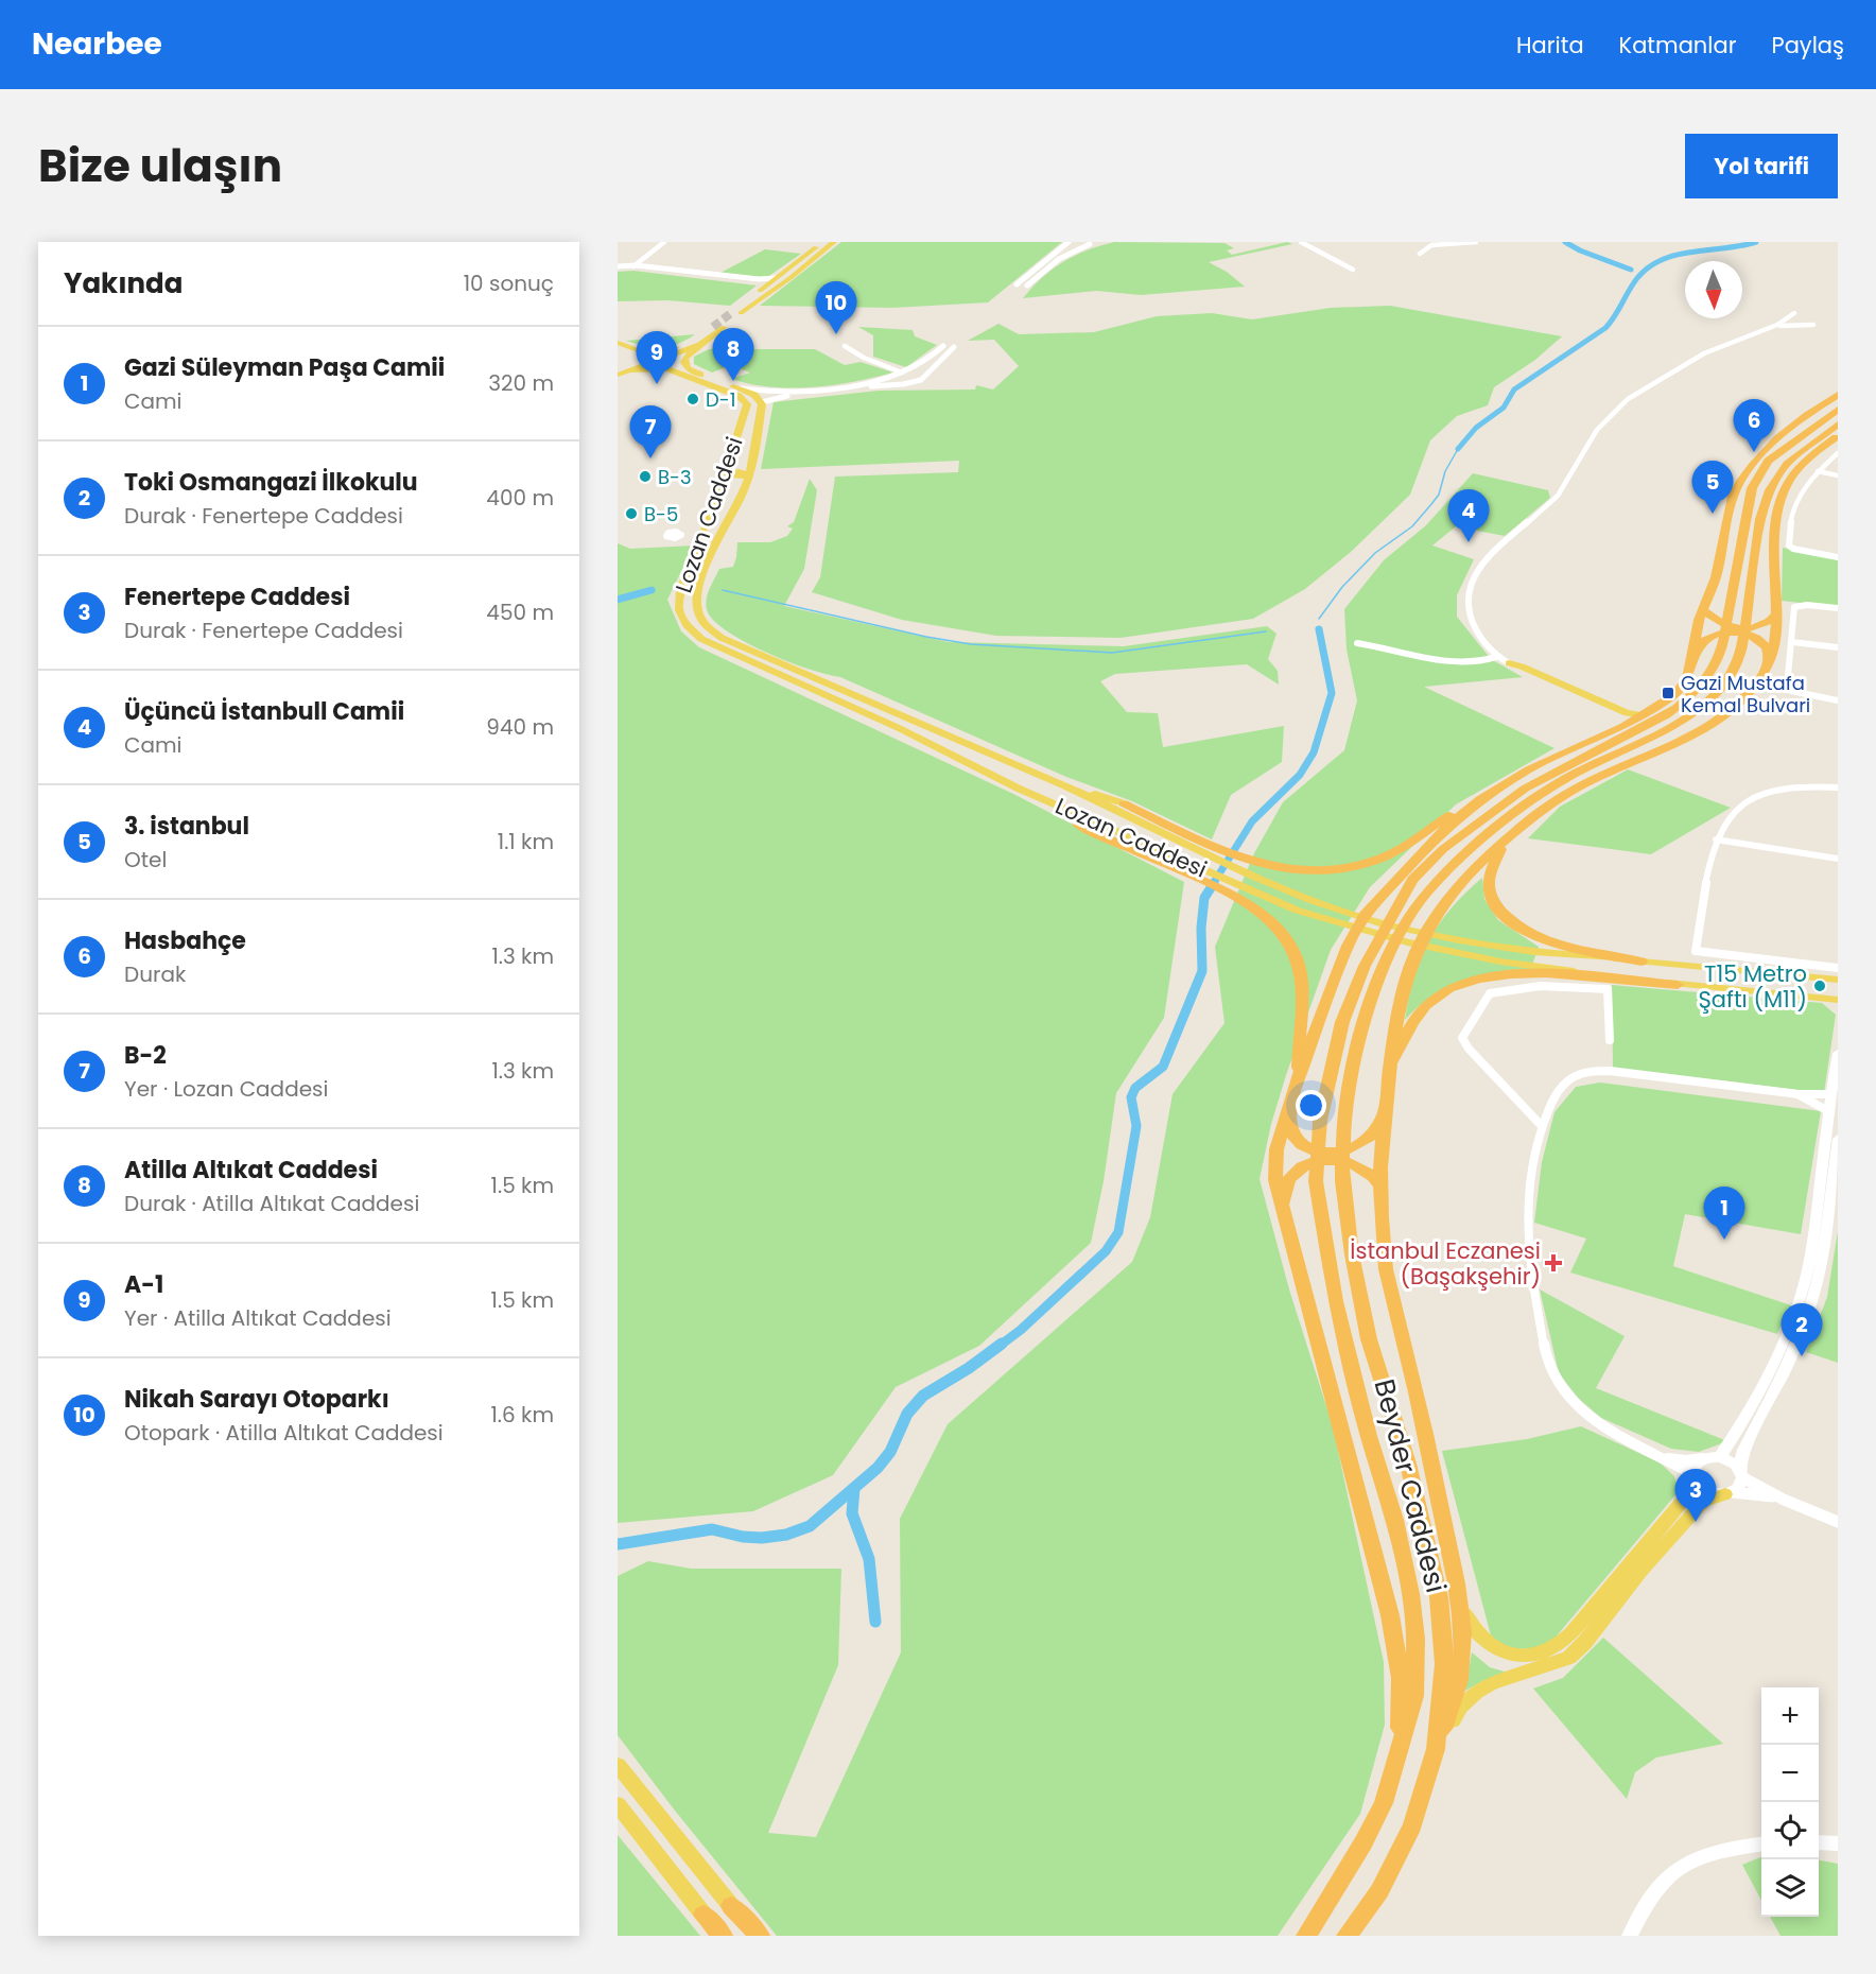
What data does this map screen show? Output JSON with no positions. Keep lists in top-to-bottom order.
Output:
{
  "streets": {
    "highway": ["Beyder Caddesi"],
    "main road": ["Lozan Caddesi"]
  },
  "places": {
    "other": [
      "D-1",
      "B-3",
      "B-5",
      "T15 Metro Şaftı (M11)"
    ],
    "transit": ["Gazi Mustafa Kemal Bulvari"],
    "health": ["İstanbul Eczanesi (Başakşehir)"]
  },
  "north": "bottom",
  "page": {
    "header": "Nearbee",
    "nav": ["Harita", "Katmanlar", "Paylaş"],
    "title": "Bize ulaşın",
    "buttons": "Yol tarifi",
    "heading": ["Yakında", "10 sonuç"],
    "pins": [
      "10",
      "8",
      "9",
      "6",
      "7",
      "5",
      "4",
      "1",
      "2",
      "3"
    ],
    "list": [
      {
        "mark": "1",
        "name": "Gazi Süleyman Paşa Camii",
        "note": "Cami",
        "value": "320 m"
      },
      {
        "mark": "2",
        "name": "Toki Osmangazi İlkokulu",
        "note": "Durak · Fenertepe Caddesi",
        "value": "400 m"
      },
      {
        "mark": "3",
        "name": "Fenertepe Caddesi",
        "note": "Durak · Fenertepe Caddesi",
        "value": "450 m"
      },
      {
        "mark": "4",
        "name": "Üçüncü İstanbull Camii",
        "note": "Cami",
        "value": "940 m"
      },
      {
        "mark": "5",
        "name": "3. istanbul",
        "note": "Otel",
        "value": "1.1 km"
      },
      {
        "mark": "6",
        "name": "Hasbahçe",
        "note": "Durak",
        "value": "1.3 km"
      },
      {
        "mark": "7",
        "name": "B-2",
        "note": "Yer · Lozan Caddesi",
        "value": "1.3 km"
      },
      {
        "mark": "8",
        "name": "Atilla Altıkat Caddesi",
        "note": "Durak · Atilla Altıkat Caddesi",
        "value": "1.5 km"
      },
      {
        "mark": "9",
        "name": "A-1",
        "note": "Yer · Atilla Altıkat Caddesi",
        "value": "1.5 km"
      },
      {
        "mark": "10",
        "name": "Nikah Sarayı Otoparkı",
        "note": "Otopark · Atilla Altıkat Caddesi",
        "value": "1.6 km"
      }
    ],
    "map_buttons": ["+", "−"]
  }
}
